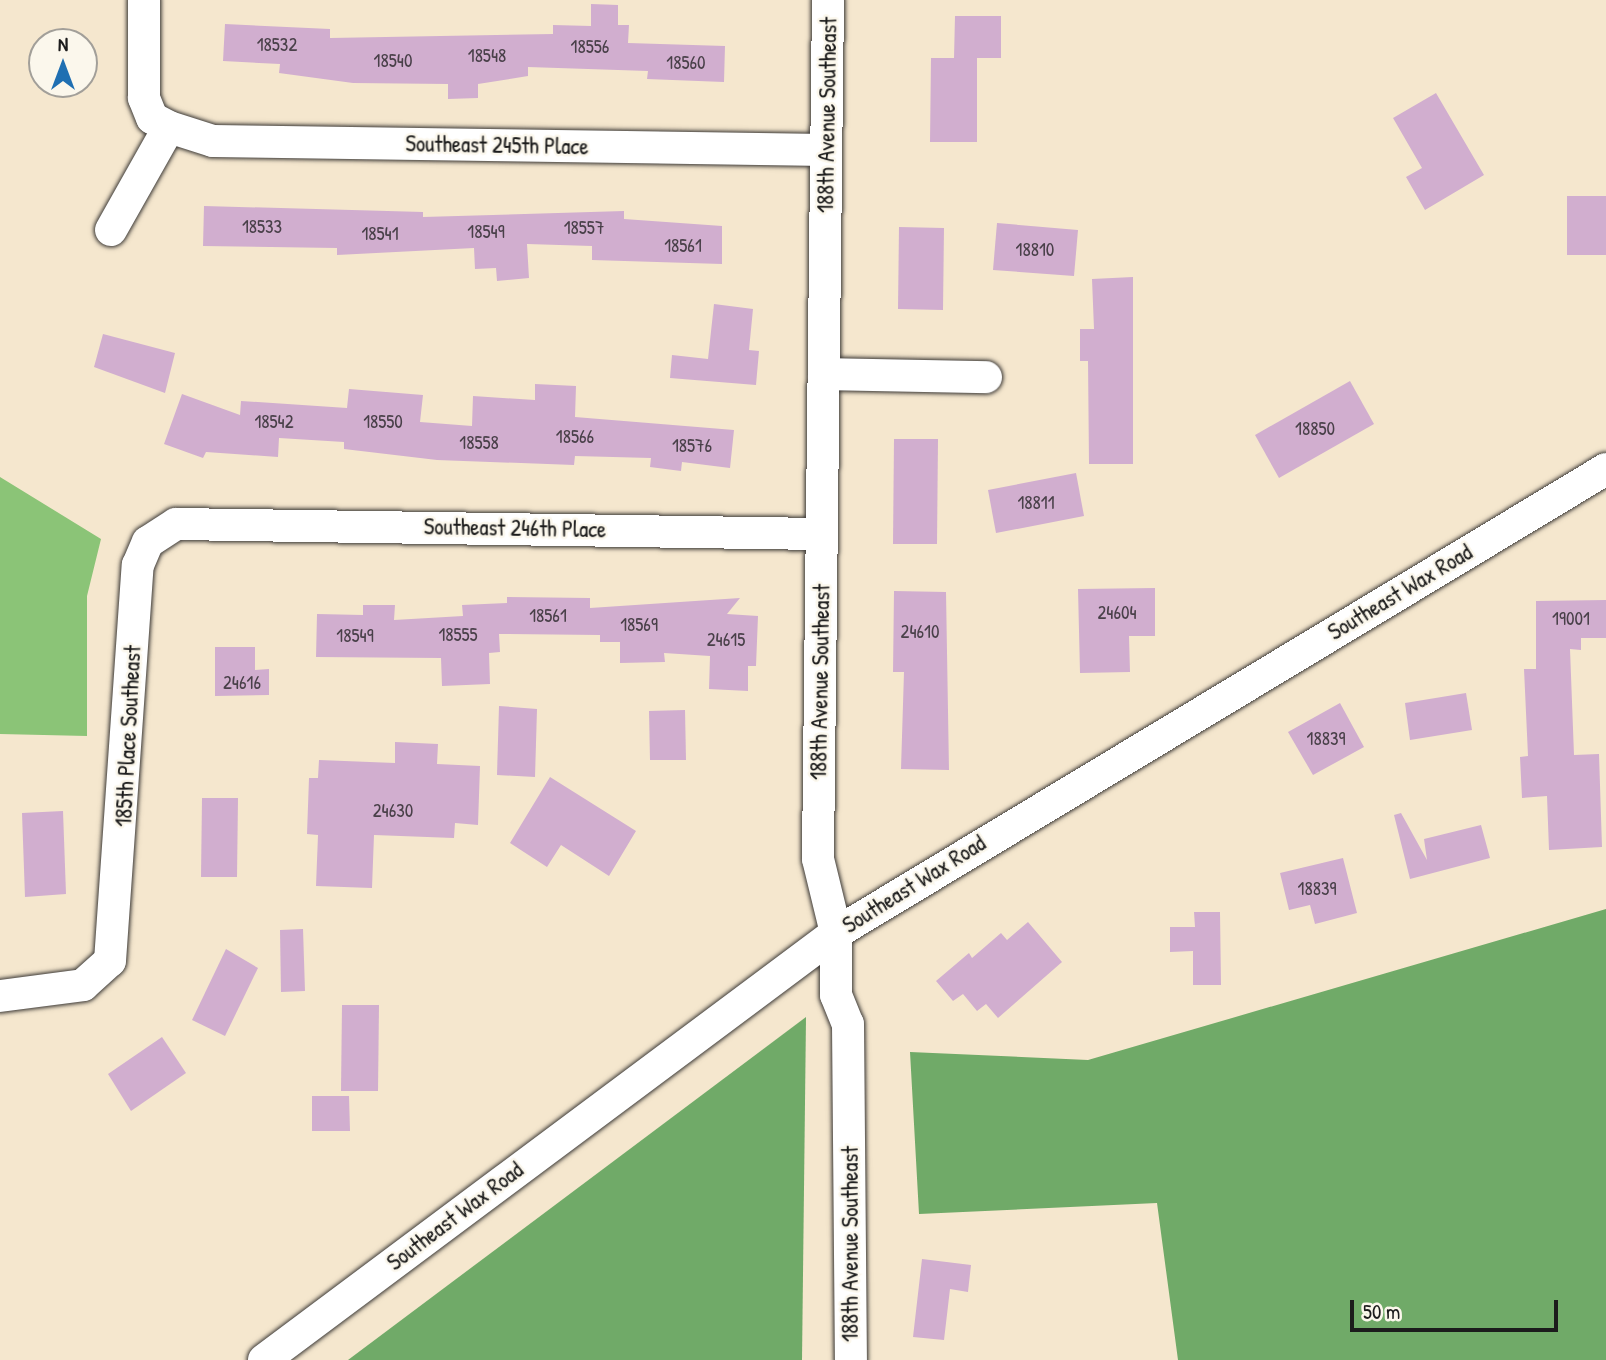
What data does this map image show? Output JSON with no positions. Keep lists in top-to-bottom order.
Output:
{
  "streets": {
    "street": [
      "188th Avenue Southeast",
      "Southeast 245th Place",
      "Southeast 246th Place",
      "Southeast Wax Road",
      "185th Place Southeast"
    ]
  },
  "crossings": [
    ["188th Avenue Southeast", "Southeast 245th Place"],
    ["188th Avenue Southeast", "Southeast 246th Place"],
    ["188th Avenue Southeast", "Southeast Wax Road"],
    ["Southeast 246th Place", "185th Place Southeast"]
  ],
  "house_numbers": [
    "18532",
    "18556",
    "18548",
    "18540",
    "18560",
    "18533",
    "18557",
    "18549",
    "18541",
    "18561",
    "18810",
    "18542",
    "18550",
    "18850",
    "18566",
    "18558",
    "18576",
    "18811",
    "24604",
    "18561",
    "19001",
    "18569",
    "24610",
    "18555",
    "18549",
    "24615",
    "24616",
    "18839",
    "24630",
    "18839"
  ],
  "scale_bar": "50 m",
  "north": "top"
}
